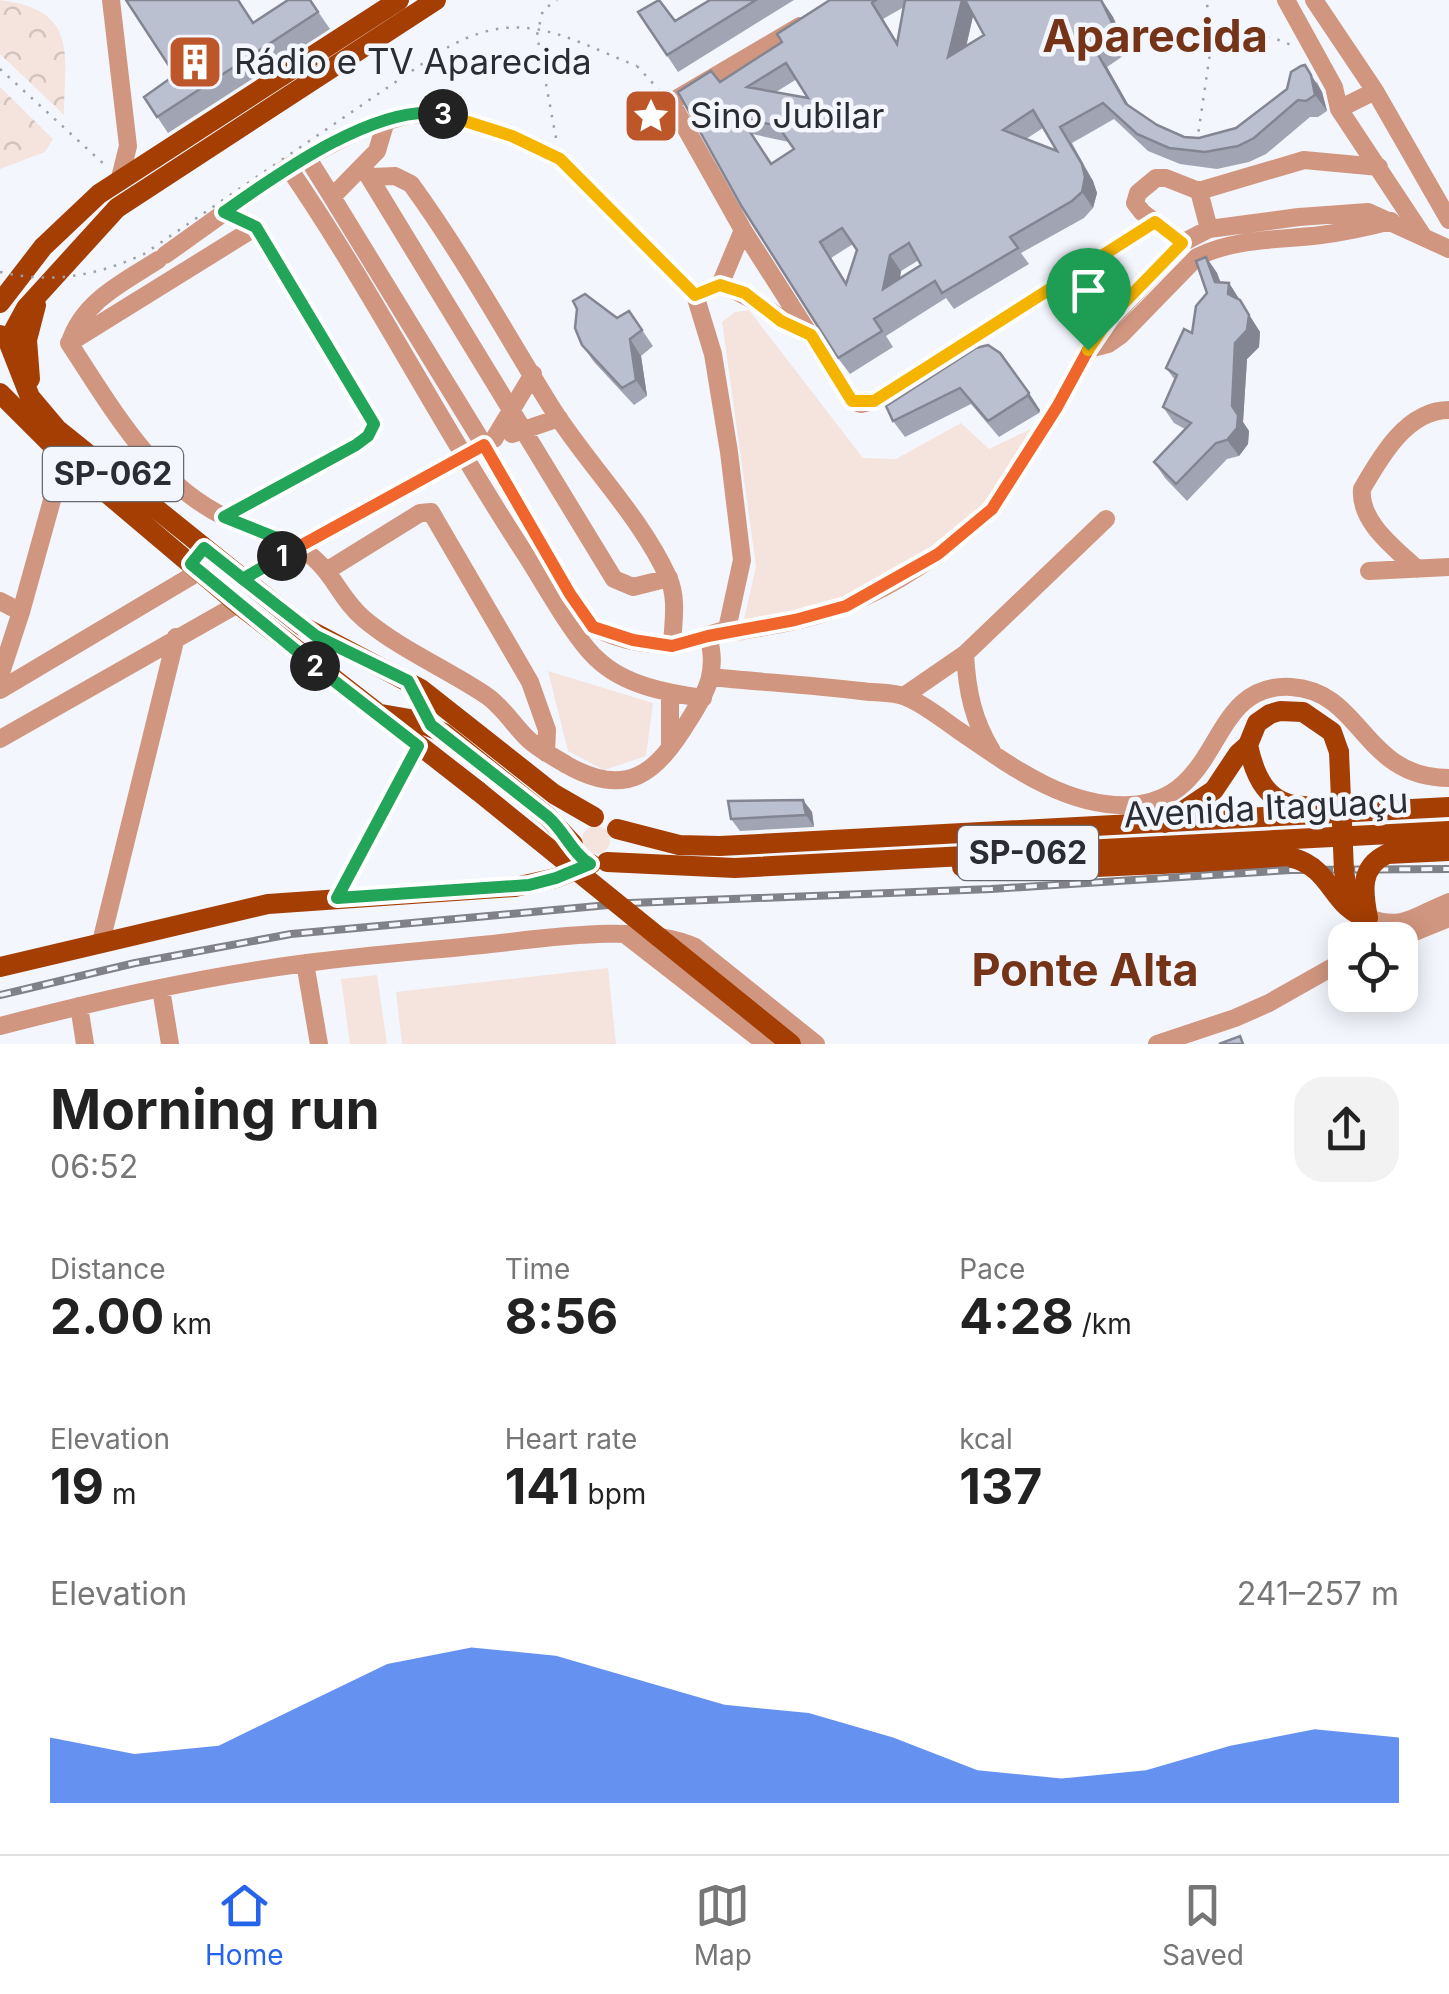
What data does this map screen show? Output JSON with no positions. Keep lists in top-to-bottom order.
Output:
{
  "streets": {
    "main road": ["SP-062", "Avenida Itaguaçu"]
  },
  "crossings": [
    ["SP-062", "Avenida Itaguaçu"]
  ],
  "districts": ["Aparecida", "Ponte Alta"],
  "places": {
    "building": ["Rádio e TV Aparecida"],
    "place": ["Sino Jubilar"]
  },
  "page": {
    "pins": ["3", "1", "2"],
    "heading": ["Morning run", "06:52"],
    "stats": [
      ["Distance", "2.00 km"],
      ["Time", "8:56"],
      ["Pace", "4:28 /km"],
      ["Elevation", "19 m"],
      ["Heart rate", "141 bpm"],
      ["kcal", "137"]
    ],
    "chart": ["Elevation", "241–257 m"],
    "tabs": ["Home", "Map", "Saved"]
  }
}
